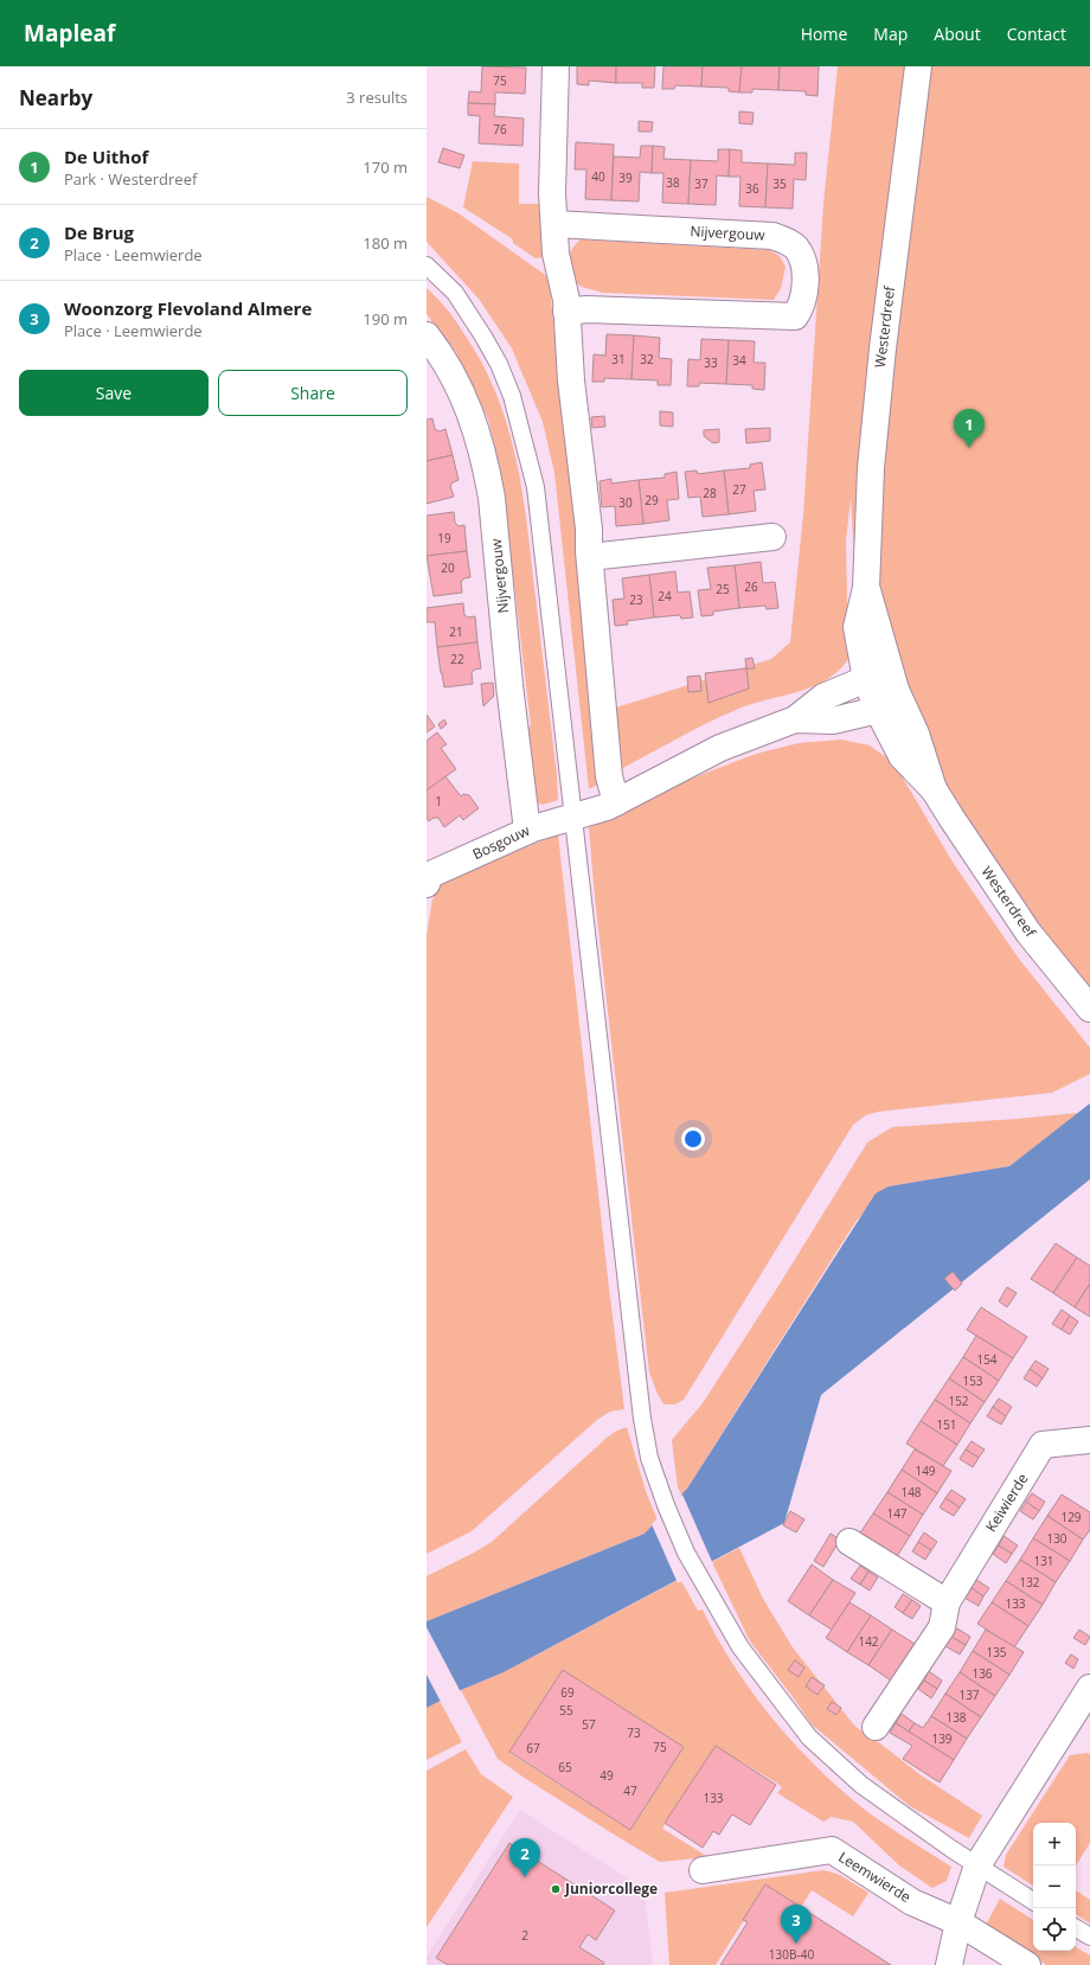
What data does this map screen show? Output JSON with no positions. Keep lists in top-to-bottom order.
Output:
{
  "streets": {
    "street": [
      "Nijvergouw",
      "Westerdreef",
      "Bosgouw",
      "Keiwierde",
      "Leemwierde"
    ]
  },
  "crossings": [
    ["Nijvergouw", "Bosgouw"]
  ],
  "places": ["Juniorcollege"],
  "house_numbers": [
    "75",
    "76",
    "40",
    "39",
    "38",
    "37",
    "35",
    "36",
    "31",
    "32",
    "34",
    "33",
    "27",
    "28",
    "29",
    "30",
    "19",
    "20",
    "26",
    "25",
    "24",
    "23",
    "21",
    "22",
    "1",
    "154",
    "153",
    "152",
    "151",
    "149",
    "148",
    "147",
    "129",
    "130",
    "131",
    "132",
    "133",
    "142",
    "135",
    "136",
    "69",
    "137",
    "55",
    "138",
    "57",
    "73",
    "139",
    "75",
    "67",
    "65",
    "49",
    "47",
    "133",
    "2",
    "130B-40"
  ],
  "page": {
    "header": "Mapleaf",
    "nav": [
      "Home",
      "Map",
      "About",
      "Contact"
    ],
    "heading": ["Nearby", "3 results"],
    "list": [
      {
        "mark": "1",
        "name": "De Uithof",
        "note": "Park · Westerdreef",
        "value": "170 m"
      },
      {
        "mark": "2",
        "name": "De Brug",
        "note": "Place · Leemwierde",
        "value": "180 m"
      },
      {
        "mark": "3",
        "name": "Woonzorg Flevoland Almere",
        "note": "Place · Leemwierde",
        "value": "190 m"
      }
    ],
    "buttons": ["Save", "Share"],
    "pins": ["1", "2", "3"],
    "map_buttons": ["+", "−"]
  }
}
